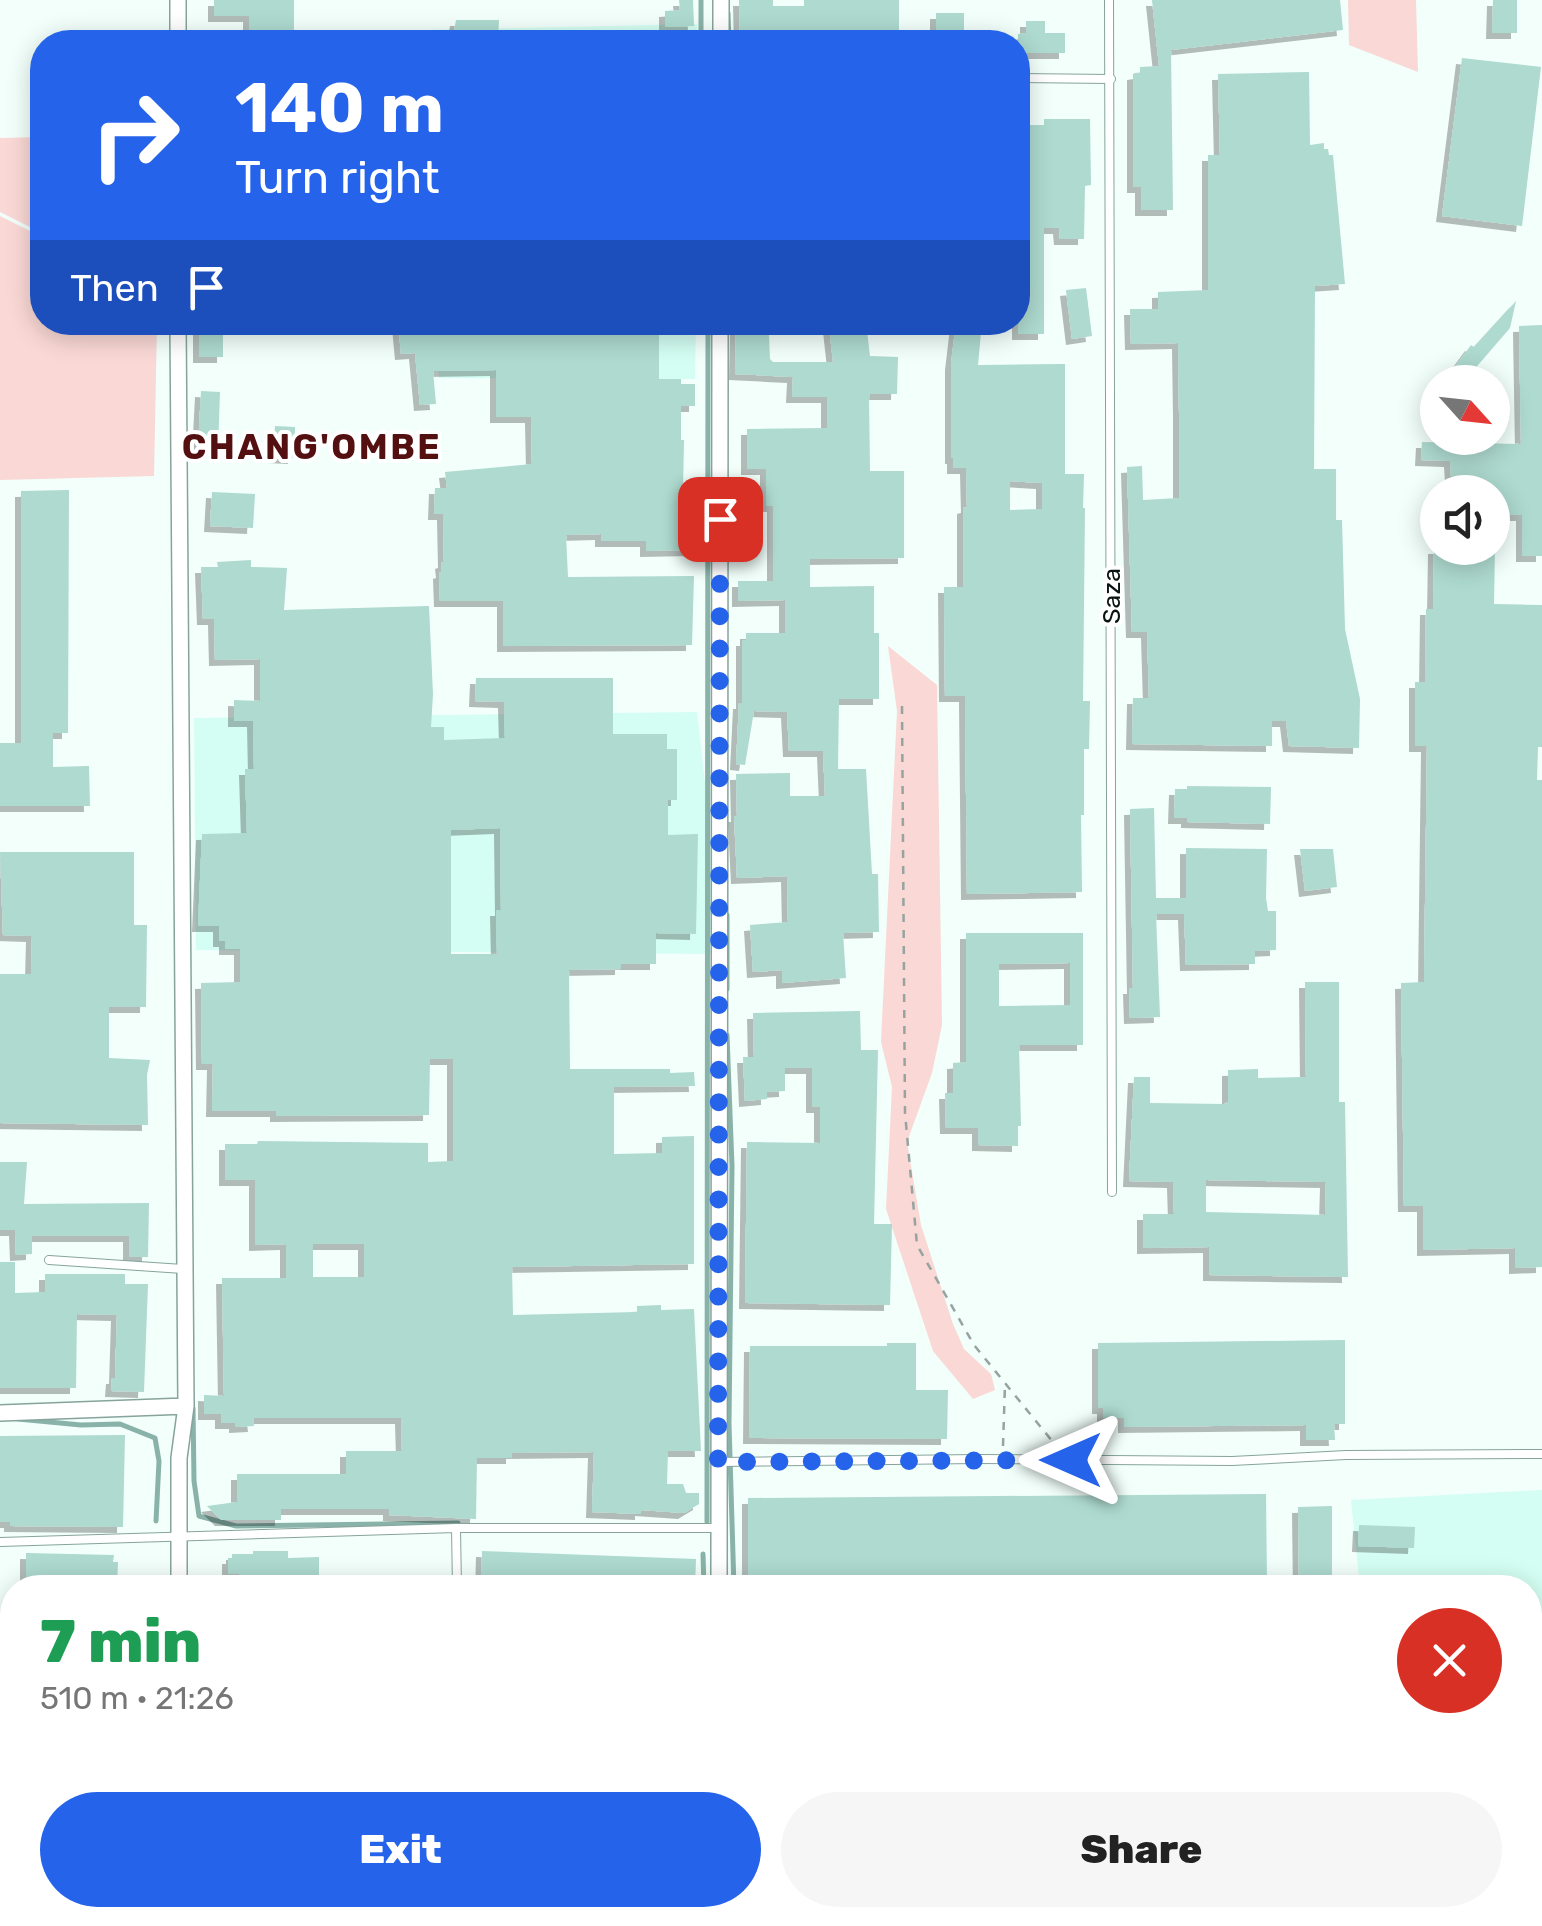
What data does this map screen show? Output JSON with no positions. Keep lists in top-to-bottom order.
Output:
{
  "streets": {
    "lane": ["Saza"]
  },
  "districts": ["CHANG'OMBE"],
  "north": "bottom right",
  "page": {
    "turn": ["140 m", "Turn right"],
    "then": "Then",
    "heading": ["7 min", "510 m · 21:26"],
    "buttons": ["Exit", "Share"]
  }
}
